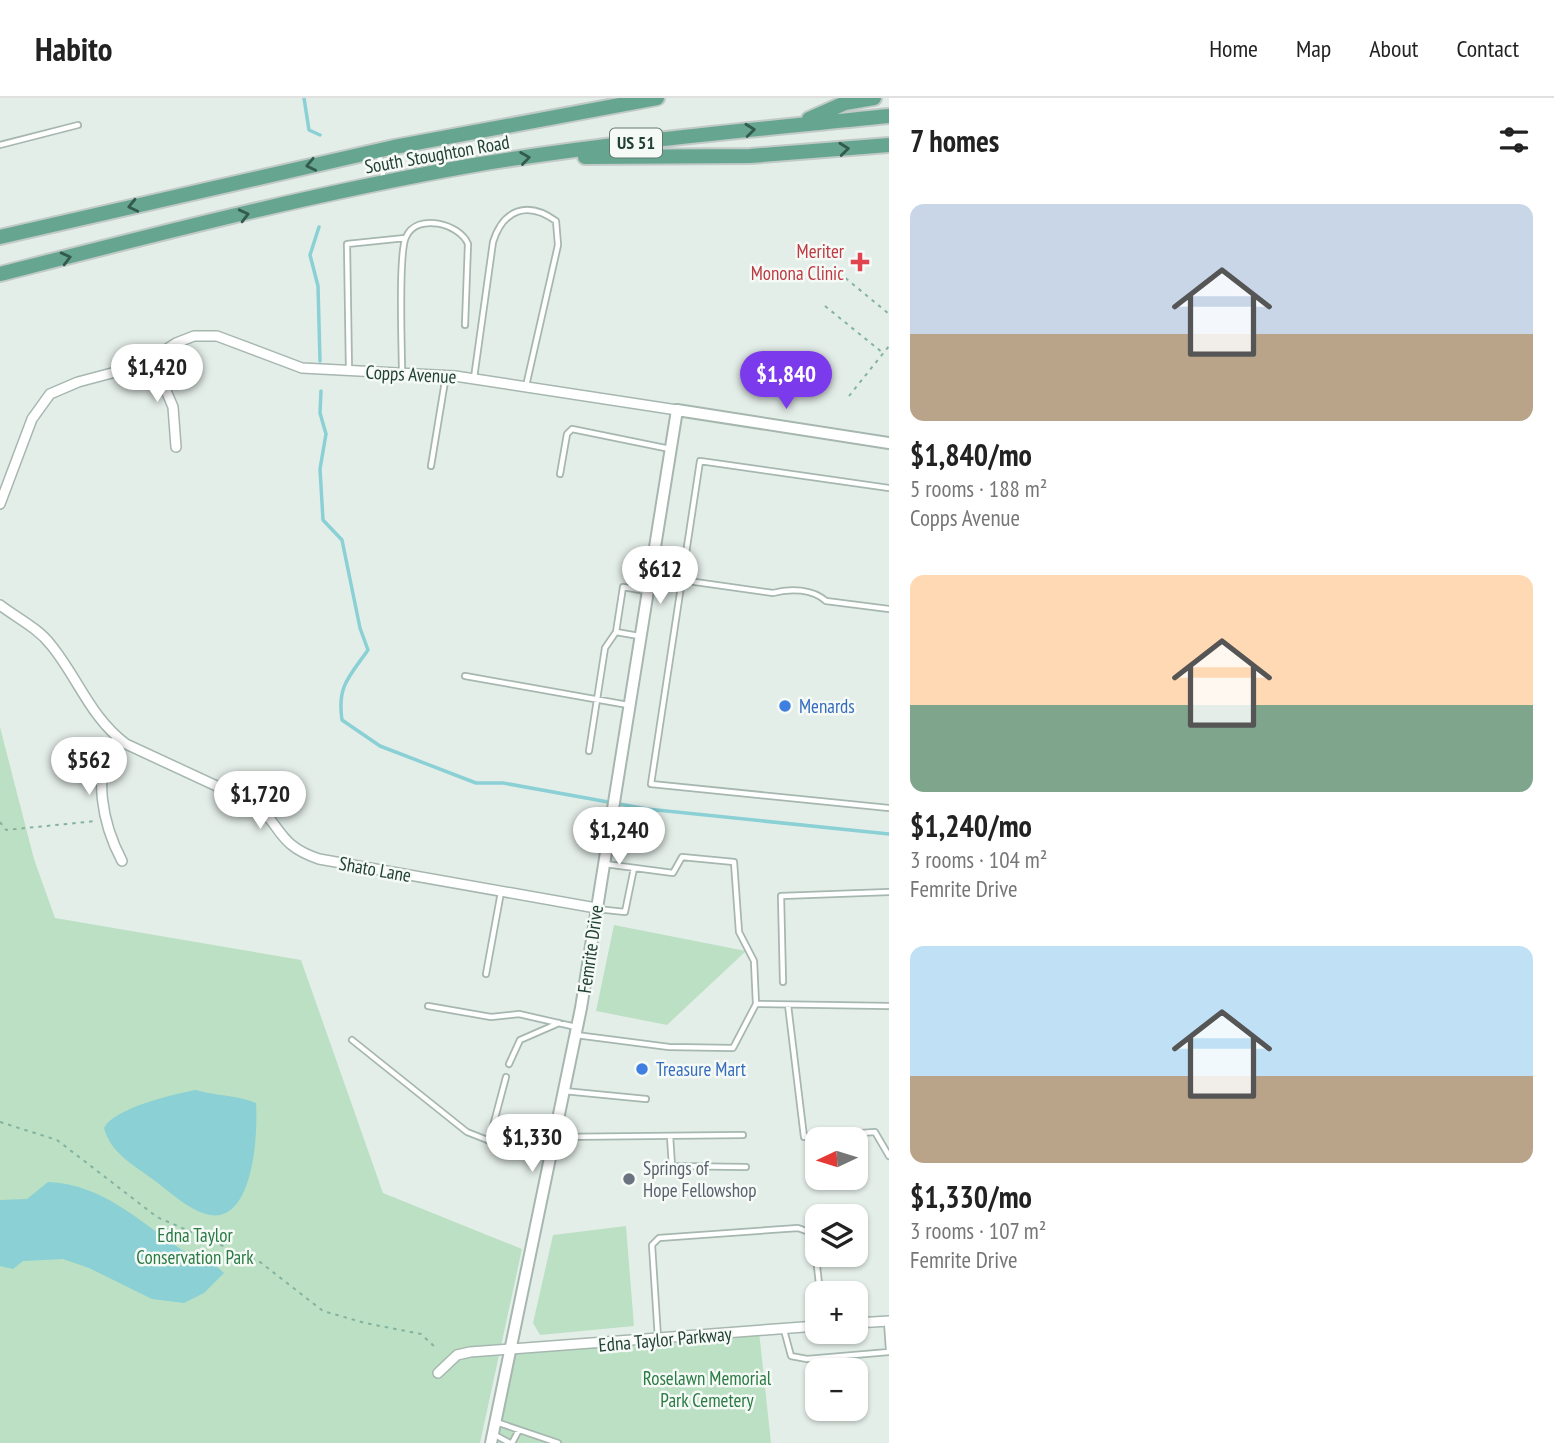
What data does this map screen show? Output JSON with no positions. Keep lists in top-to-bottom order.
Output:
{
  "streets": {
    "main road": ["US 51", "South Stoughton Road"],
    "street": [
      "Copps Avenue",
      "Shato Lane",
      "Femrite Drive",
      "Edna Taylor Parkway"
    ]
  },
  "crossings": [
    ["Copps Avenue", "Femrite Drive"],
    ["Shato Lane", "Femrite Drive"],
    ["Femrite Drive", "Edna Taylor Parkway"]
  ],
  "parks": ["Edna Taylor Conservation Park", "Roselawn Memorial Park Cemetery"],
  "places": {
    "health": ["Meriter Monona Clinic"],
    "other": ["Menards", "Treasure Mart", "Springs of Hope Fellowshop"]
  },
  "north": "left",
  "page": {
    "header": "Habito",
    "nav": [
      "Home",
      "Map",
      "About",
      "Contact"
    ],
    "heading": "7 homes",
    "list": [
      {
        "name": "$1,840/mo",
        "note": "5 rooms · 188 m² · Copps Avenue"
      },
      {
        "name": "$1,240/mo",
        "note": "3 rooms · 104 m² · Femrite Drive"
      },
      {
        "name": "$1,330/mo",
        "note": "3 rooms · 107 m² · Femrite Drive"
      }
    ],
    "price": [
      "$1,420",
      "$1,840",
      "$612",
      "$562",
      "$1,720",
      "$1,240",
      "$1,330"
    ],
    "map_buttons": ["+", "−"]
  }
}
